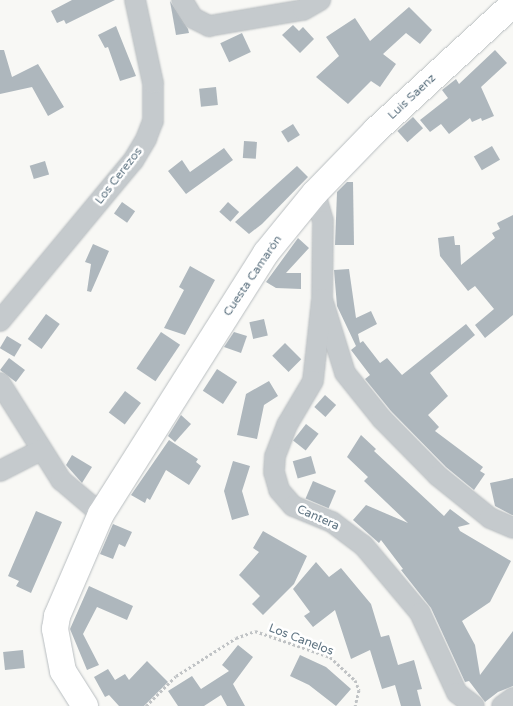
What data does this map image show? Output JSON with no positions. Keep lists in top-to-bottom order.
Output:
{
  "streets": {
    "main road": ["Luis Saenz", "Cuesta Camarón"],
    "street": ["Los Cerezos", "Cantera"],
    "path": ["Los Canelos"]
  },
  "crossings": [
    ["Luis Saenz", "Cuesta Camarón"]
  ]
}
